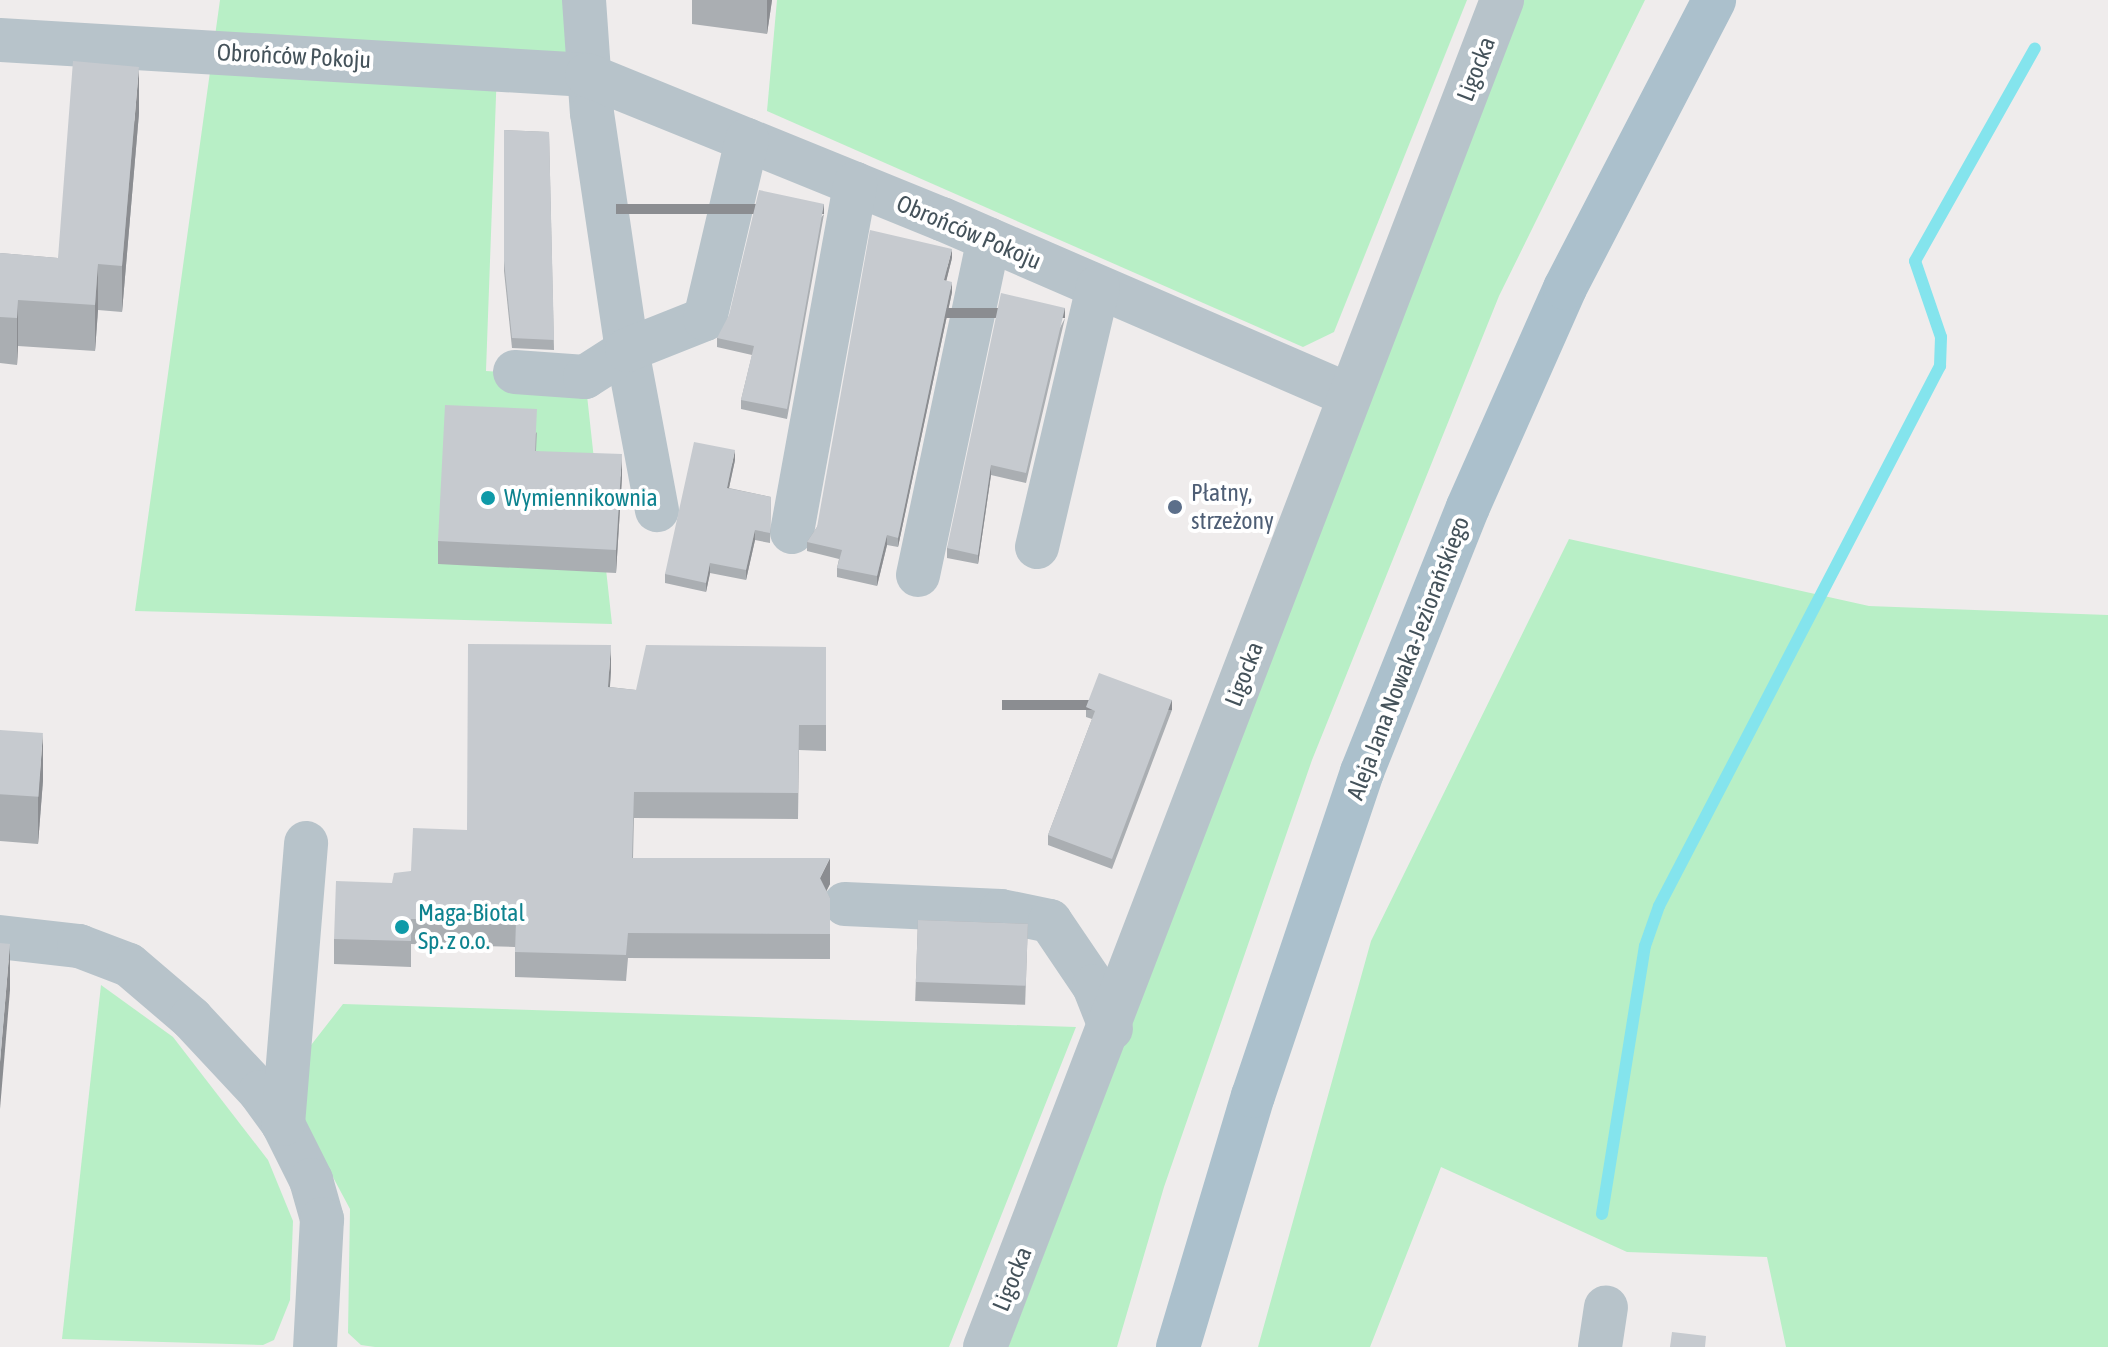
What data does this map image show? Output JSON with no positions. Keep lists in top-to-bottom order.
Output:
{
  "streets": {
    "main road": ["Aleja Jana Nowaka-Jeziorańskiego"],
    "street": ["Obrońców Pokoju", "Ligocka"]
  },
  "crossings": [
    ["Obrońców Pokoju", "Ligocka"]
  ],
  "places": ["Wymiennikownia", "Płatny, strzeżony", "Maga-Biotal Sp. z o.o."]
}
